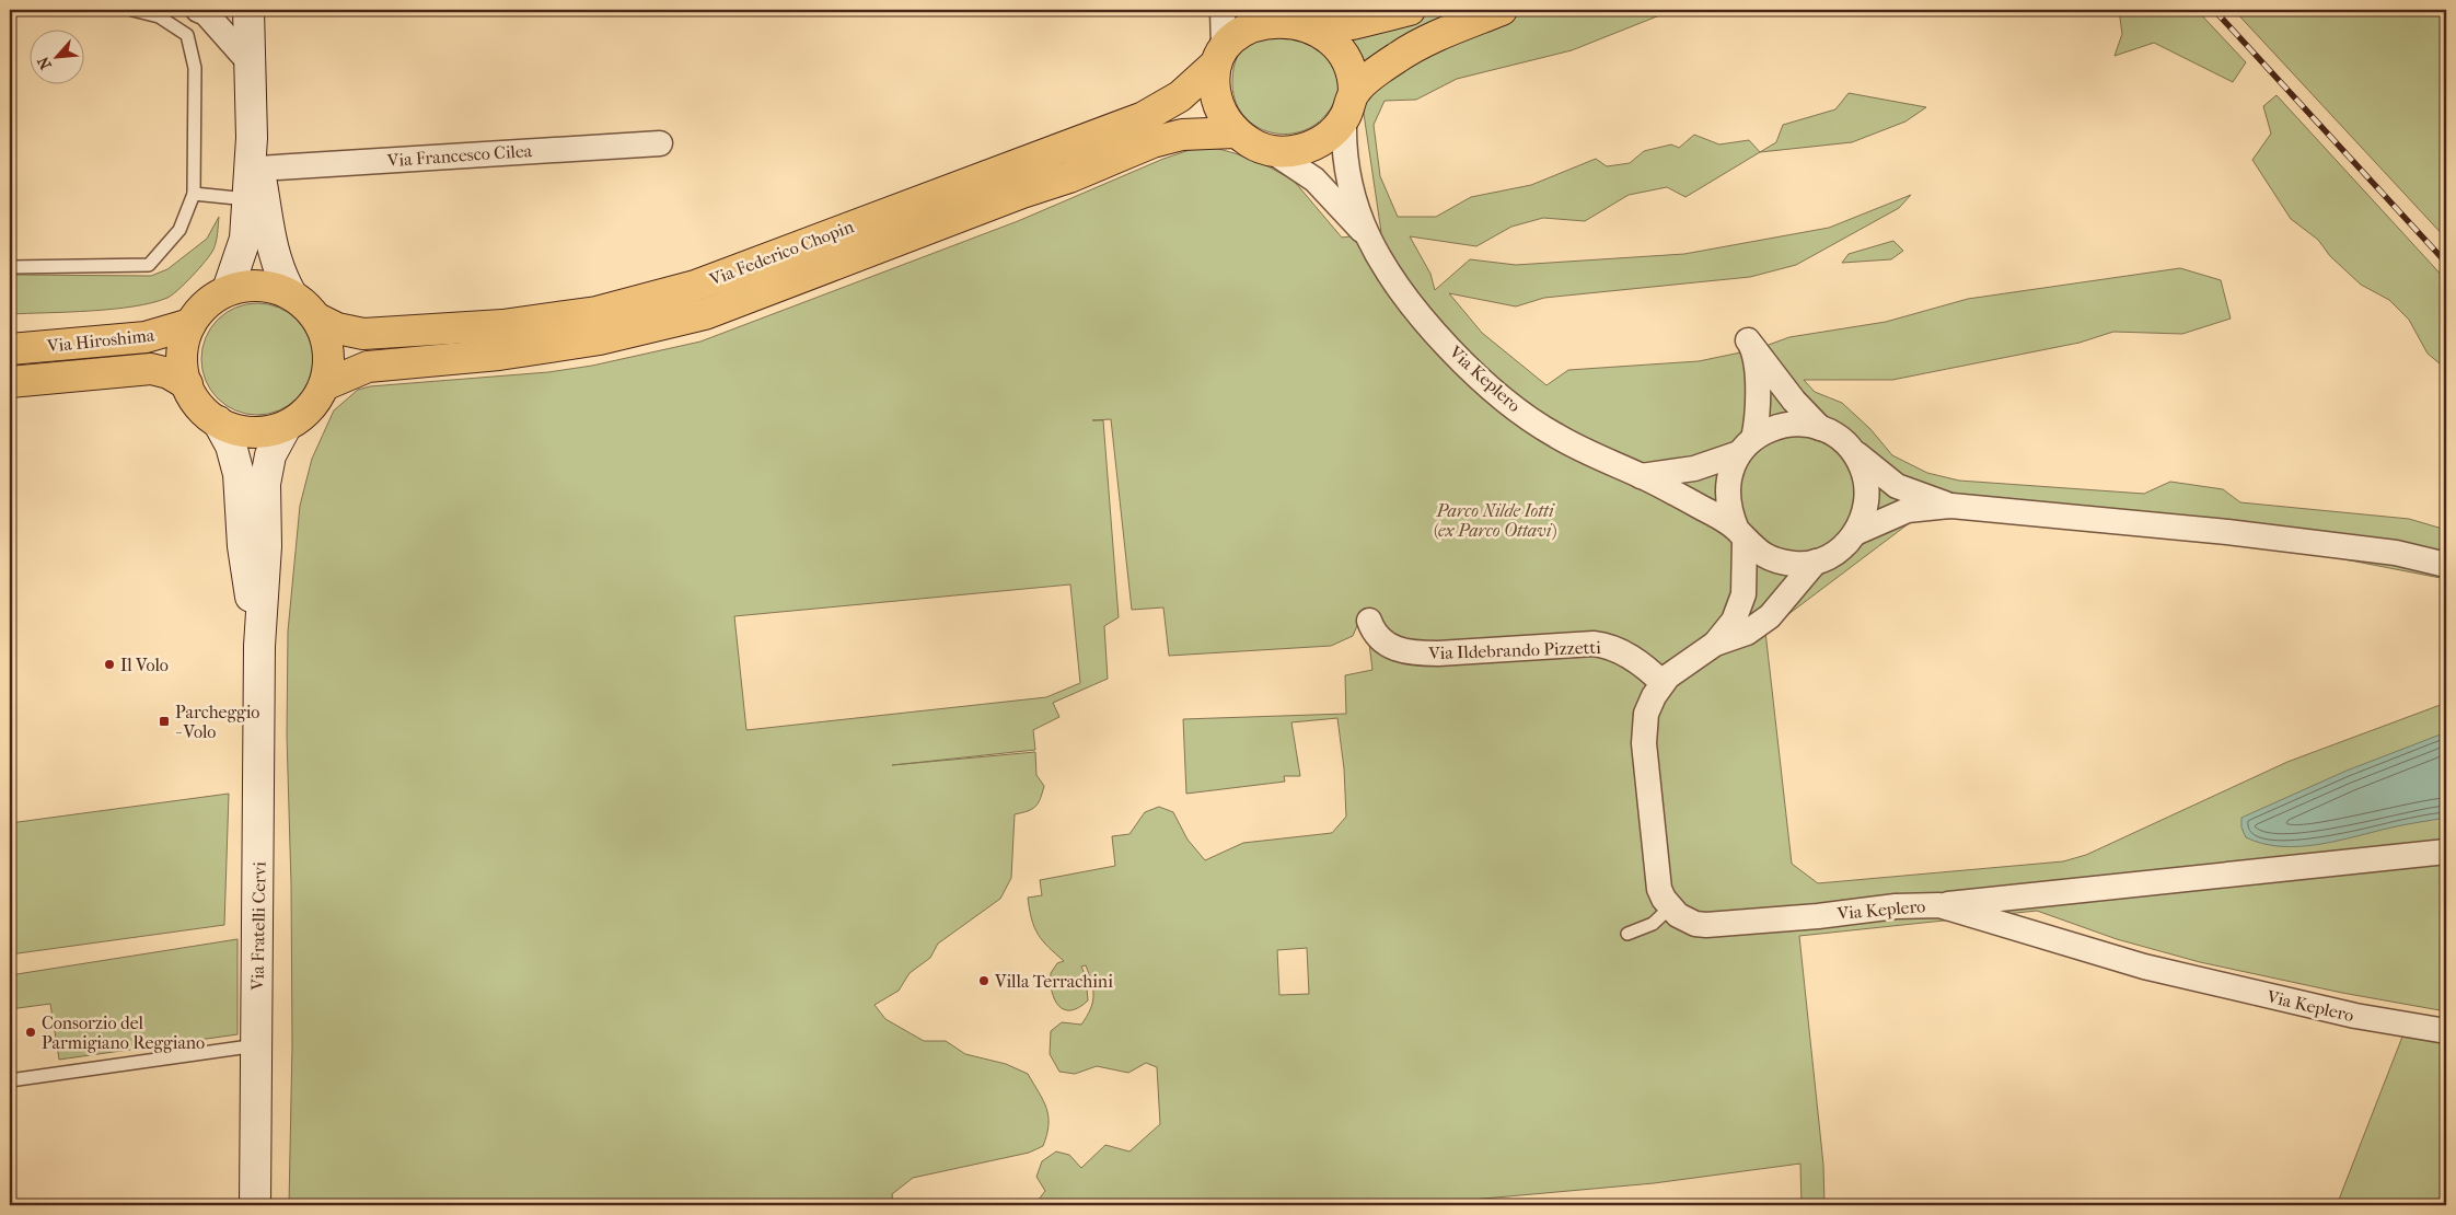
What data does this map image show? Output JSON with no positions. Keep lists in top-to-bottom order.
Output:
{
  "streets": {
    "main road": ["Via Federico Chopin", "Via Hiroshima", "Via Fratelli Cervi"],
    "street": ["Via Francesco Cilea", "Via Keplero", "Via Ildebrando Pizzetti"]
  },
  "crossings": [
    ["Via Francesco Cilea", "Via Fratelli Cervi"],
    ["Via Federico Chopin", "Via Hiroshima"],
    ["Via Federico Chopin", "Via Fratelli Cervi"],
    ["Via Hiroshima", "Via Fratelli Cervi"]
  ],
  "parks": ["Parco Nilde Iotti (ex Parco Ottavi)"],
  "places": {
    "other": ["Il Volo", "Villa Terrachini", "Consorzio del Parmigiano Reggiano"],
    "transit": ["Parcheggio - Volo"]
  },
  "north": "bottom left"
}
